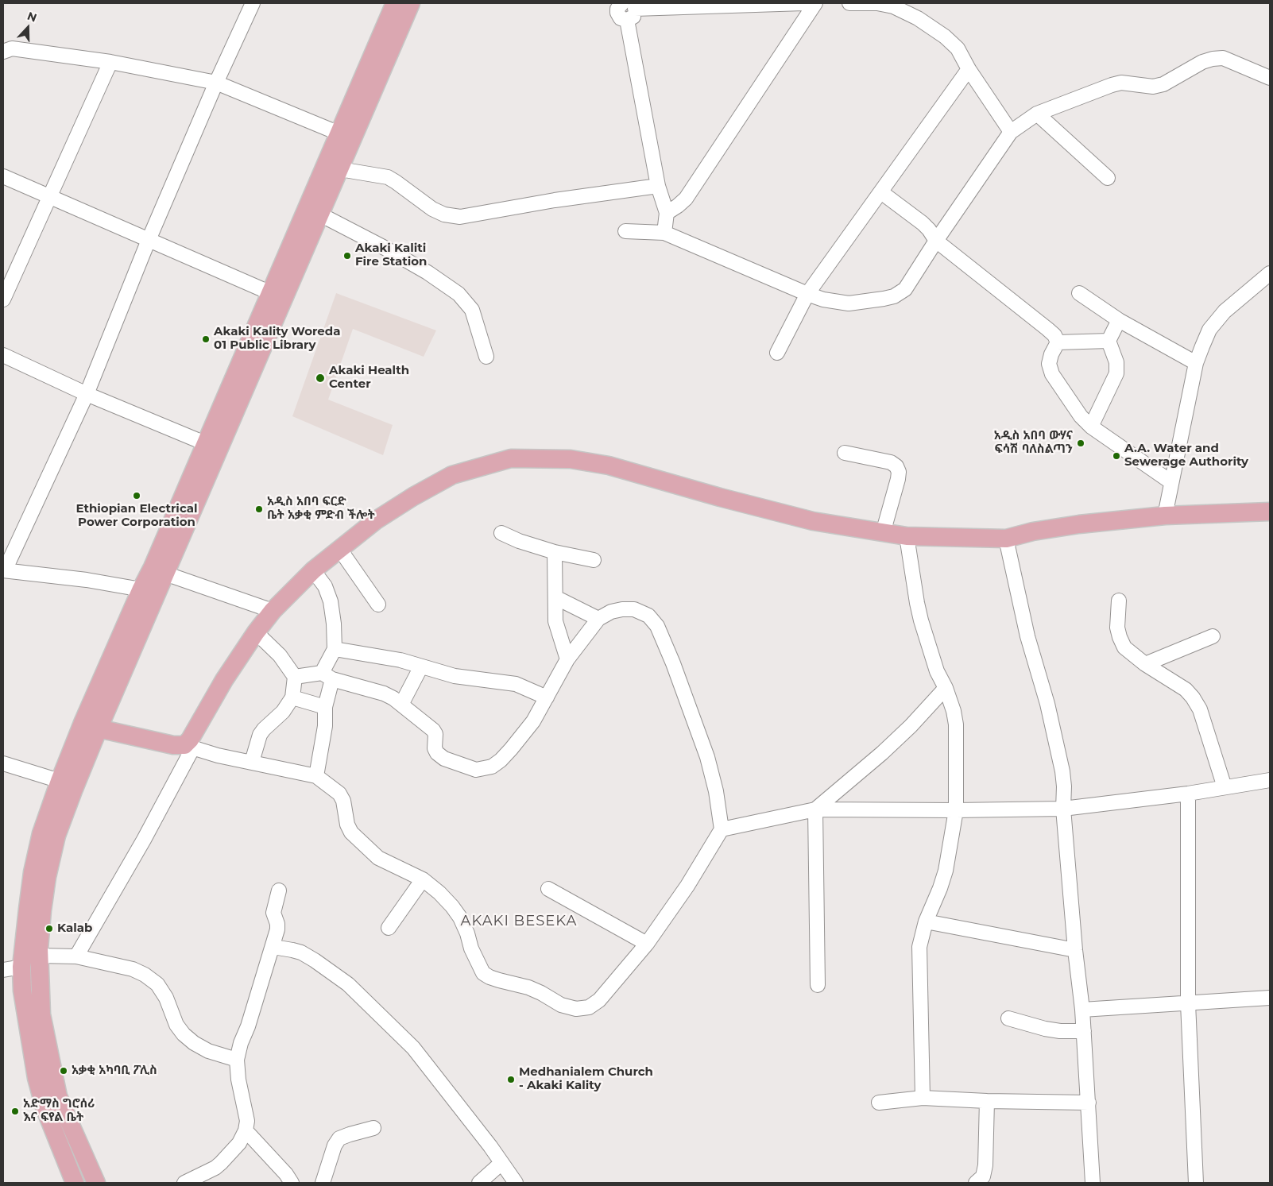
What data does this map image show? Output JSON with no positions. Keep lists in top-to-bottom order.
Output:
{
  "districts": ["AKAKI BESEKA"],
  "places": [
    "Akaki Kaliti Fire Station",
    "Akaki Kality Woreda 01 Public Library",
    "Akaki Health Center",
    "አዲስ አበባ ውሃና ፍሳሽ ባለስልጣን",
    "A.A. Water and Sewerage Authority",
    "Ethiopian Electrical Power Corporation",
    "አዲስ አበባ ፍርድ ቤት አቃቂ ምድብ ችሎት",
    "Kalab",
    "አቃቂ አካባቢ ፖሊስ",
    "Medhanialem Church - Akaki Kality",
    "አድማስ ግሮሰሪ እና ፍየል ቤት"
  ],
  "north": "top"
}
